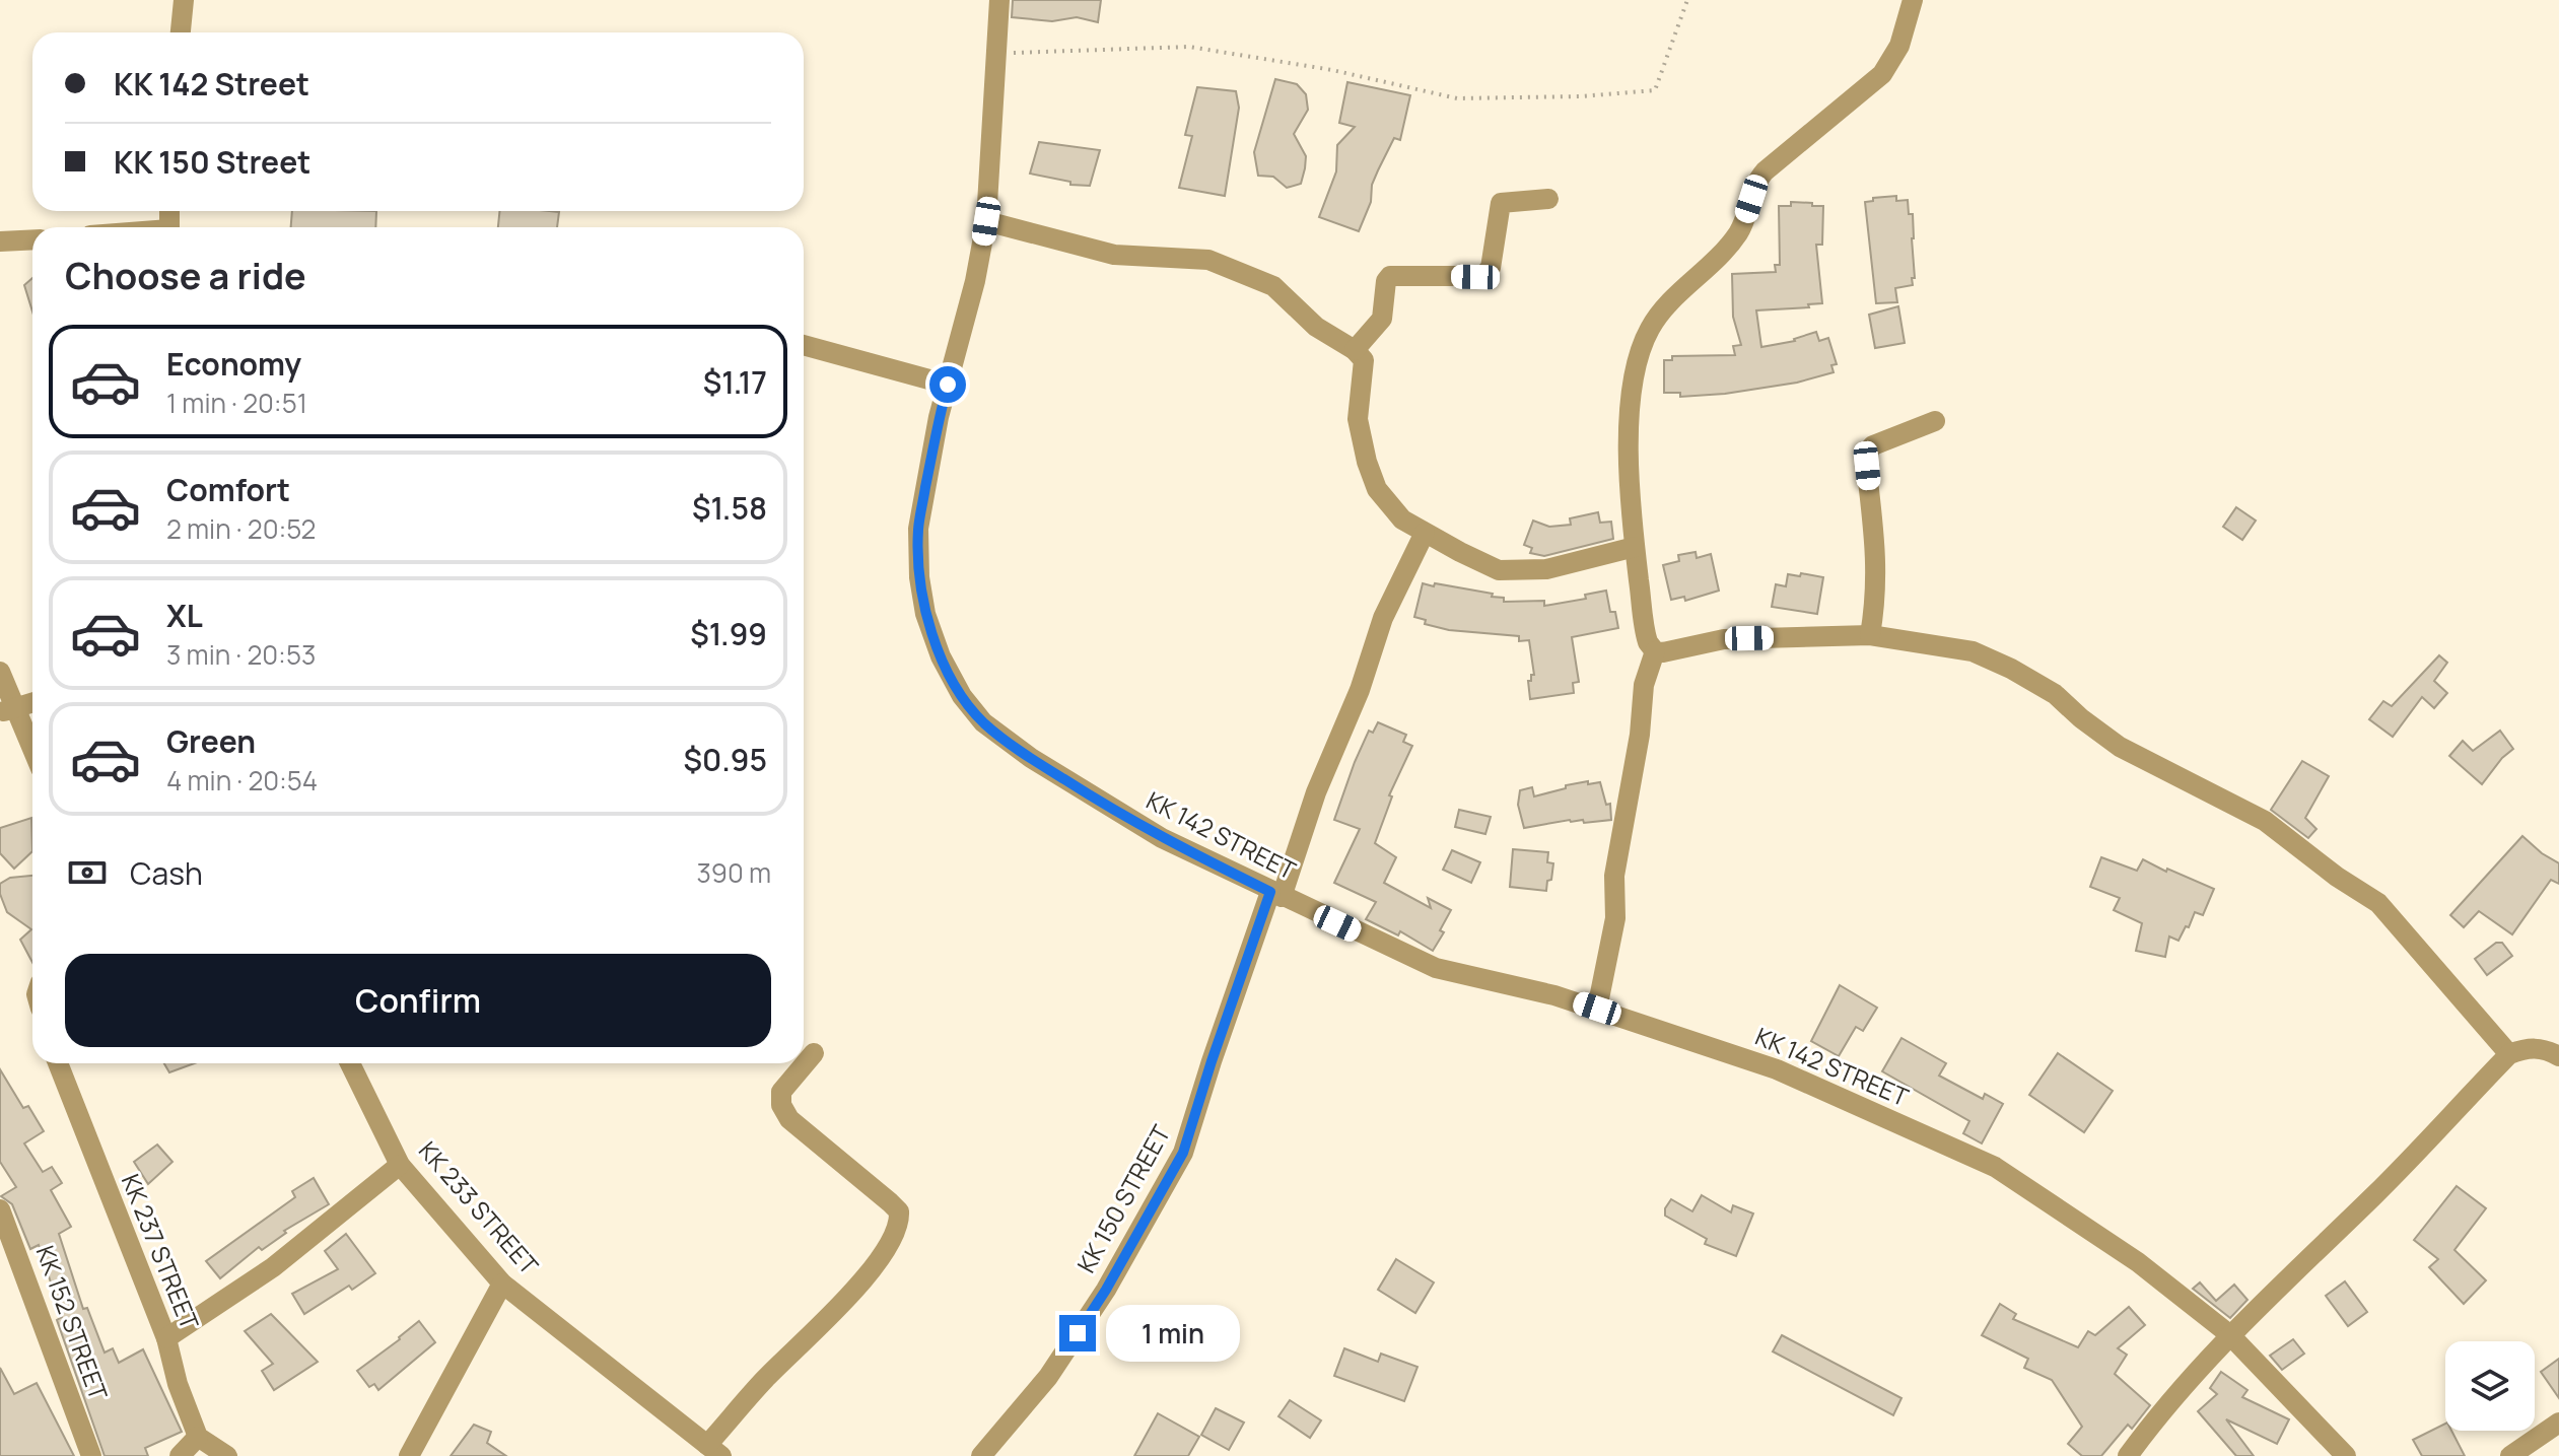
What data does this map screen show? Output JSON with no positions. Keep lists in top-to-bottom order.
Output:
{
  "streets": {
    "street": [
      "KK 142 STREET",
      "KK 150 STREET",
      "KK 233 STREET",
      "KK 237 STREET",
      "KK 152 STREET"
    ]
  },
  "crossings": [
    ["KK 142 STREET", "KK 150 STREET"]
  ],
  "page": {
    "banner": ["KK 142 Street", "KK 150 Street"],
    "heading": "Choose a ride",
    "list": [
      {
        "name": "Economy",
        "note": "1 min · 20:51",
        "value": "$1.17"
      },
      {
        "name": "Comfort",
        "note": "2 min · 20:52",
        "value": "$1.58"
      },
      {
        "name": "XL",
        "note": "3 min · 20:53",
        "value": "$1.99"
      },
      {
        "name": "Green",
        "note": "4 min · 20:54",
        "value": "$0.95"
      }
    ],
    "pay": ["Cash", "390 m"],
    "buttons": "Confirm",
    "bubble": "1 min"
  }
}
